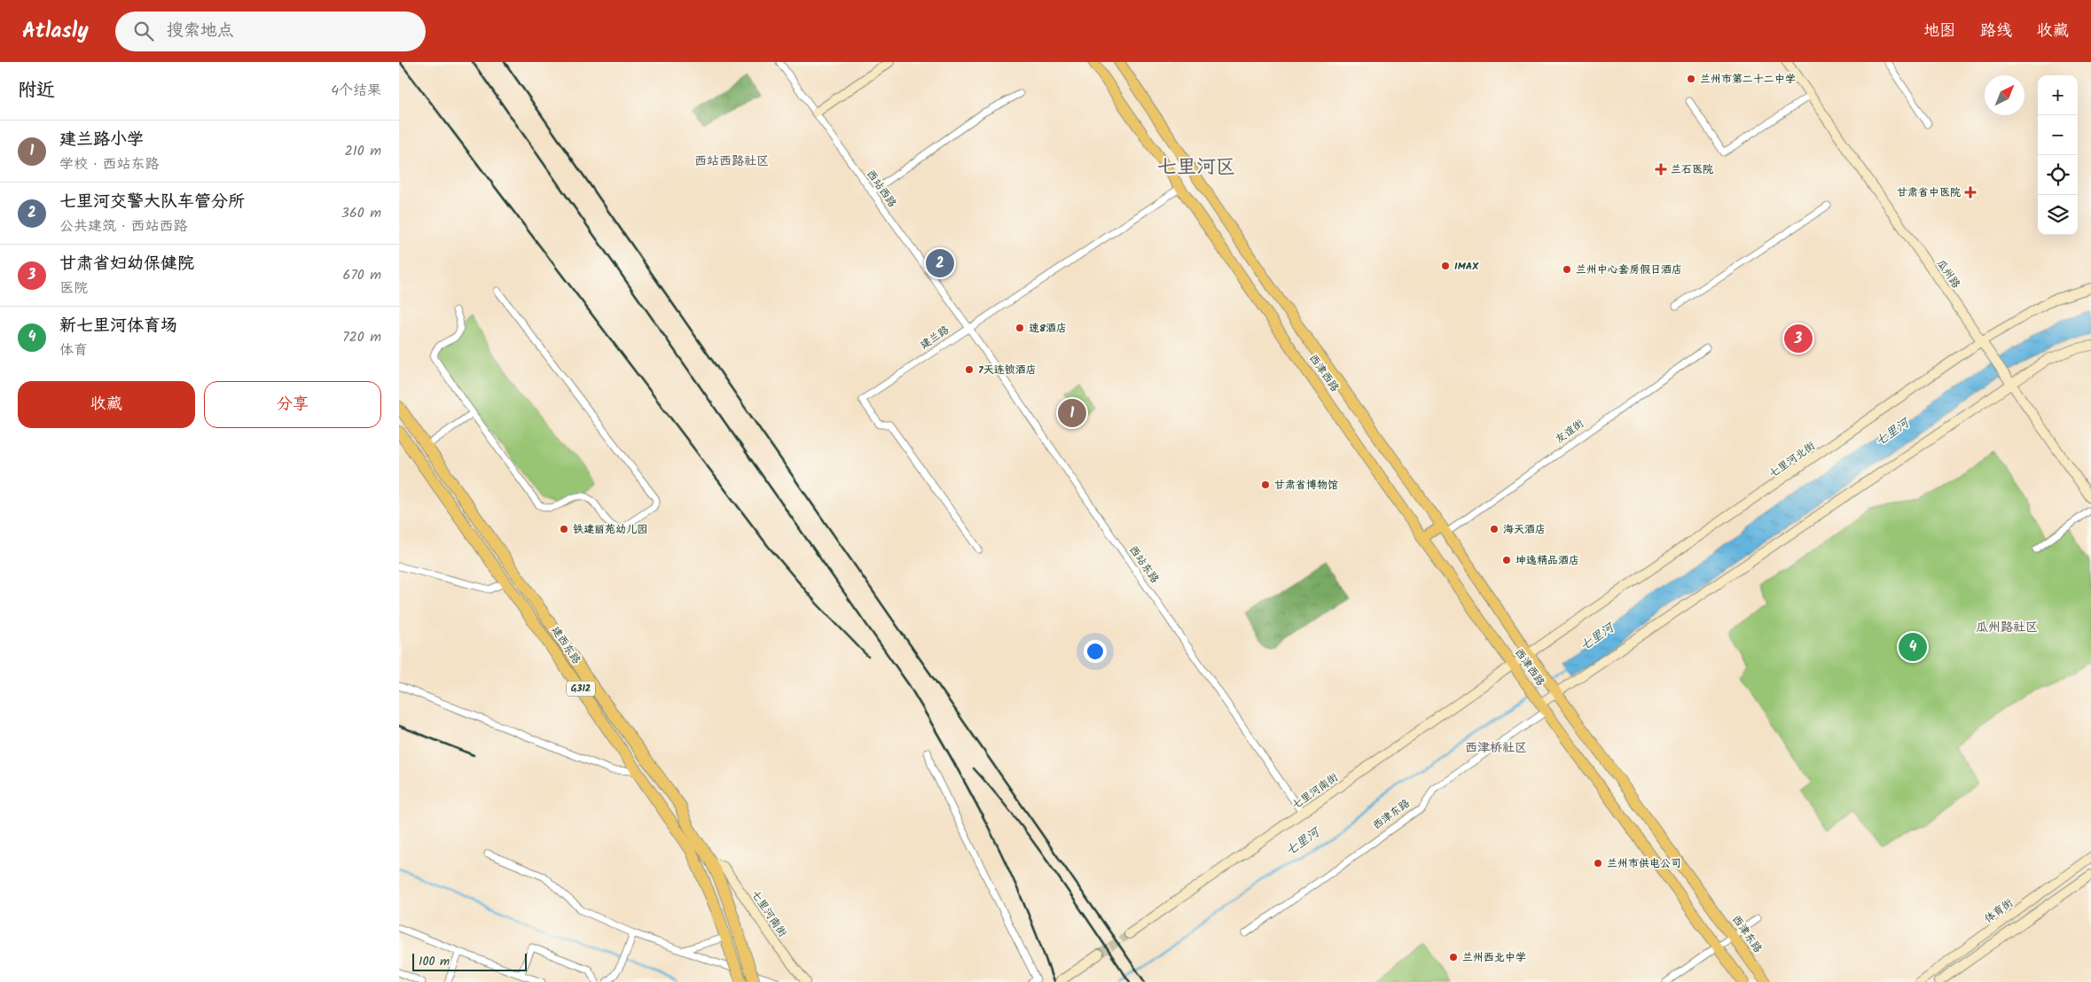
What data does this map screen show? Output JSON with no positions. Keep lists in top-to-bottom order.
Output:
{
  "streets": {
    "highway": ["建西东路", "G312"],
    "main road": ["西津西路", "西津东路"],
    "street": [
      "西站西路",
      "瓜州路",
      "建兰路",
      "友谊街",
      "七里河北街",
      "西站东路",
      "七里河南街",
      "体育街"
    ]
  },
  "crossings": [
    ["西站西路", "建兰路"],
    ["西站西路", "西站东路"],
    ["瓜州路", "七里河北街"],
    ["建兰路", "西津西路"],
    ["建兰路", "西站东路"],
    ["西津西路", "友谊街"],
    ["西津西路", "七里河北街"],
    ["西津西路", "七里河南街"],
    ["西津西路", "西津东路"],
    ["七里河北街", "七里河南街"],
    ["西站东路", "七里河南街"],
    ["建西东路", "七里河南街"]
  ],
  "districts": [
    "西站西路社区",
    "七里河区",
    "瓜州路社区",
    "西津桥社区"
  ],
  "water": ["七里河"],
  "places": {
    "other": [
      "兰州市第二十二中学",
      "IMAX",
      "兰州中心套房假日酒店",
      "速8酒店",
      "7天连锁酒店",
      "甘肃省博物馆",
      "铁建丽苑幼儿园",
      "海天酒店",
      "坤逸精品酒店",
      "兰州市供电公司",
      "兰州西北中学"
    ],
    "health": ["兰石医院", "甘肃省中医院"]
  },
  "scale_bar": "100 m",
  "north": "top right",
  "page": {
    "header": "Atlasly",
    "search": "搜索地点",
    "nav": ["地图", "路线", "收藏"],
    "heading": ["附近", "4个结果"],
    "map_buttons": ["+", "−"],
    "list": [
      {
        "mark": "1",
        "name": "建兰路小学",
        "note": "学校 · 西站东路",
        "value": "210 m"
      },
      {
        "mark": "2",
        "name": "七里河交警大队车管分所",
        "note": "公共建筑 · 西站西路",
        "value": "360 m"
      },
      {
        "mark": "3",
        "name": "甘肃省妇幼保健院",
        "note": "医院",
        "value": "670 m"
      },
      {
        "mark": "4",
        "name": "新七里河体育场",
        "note": "体育",
        "value": "720 m"
      }
    ],
    "pins": [
      "2",
      "3",
      "1",
      "4"
    ],
    "buttons": ["收藏", "分享"],
    "scale": "100 m"
  }
}
